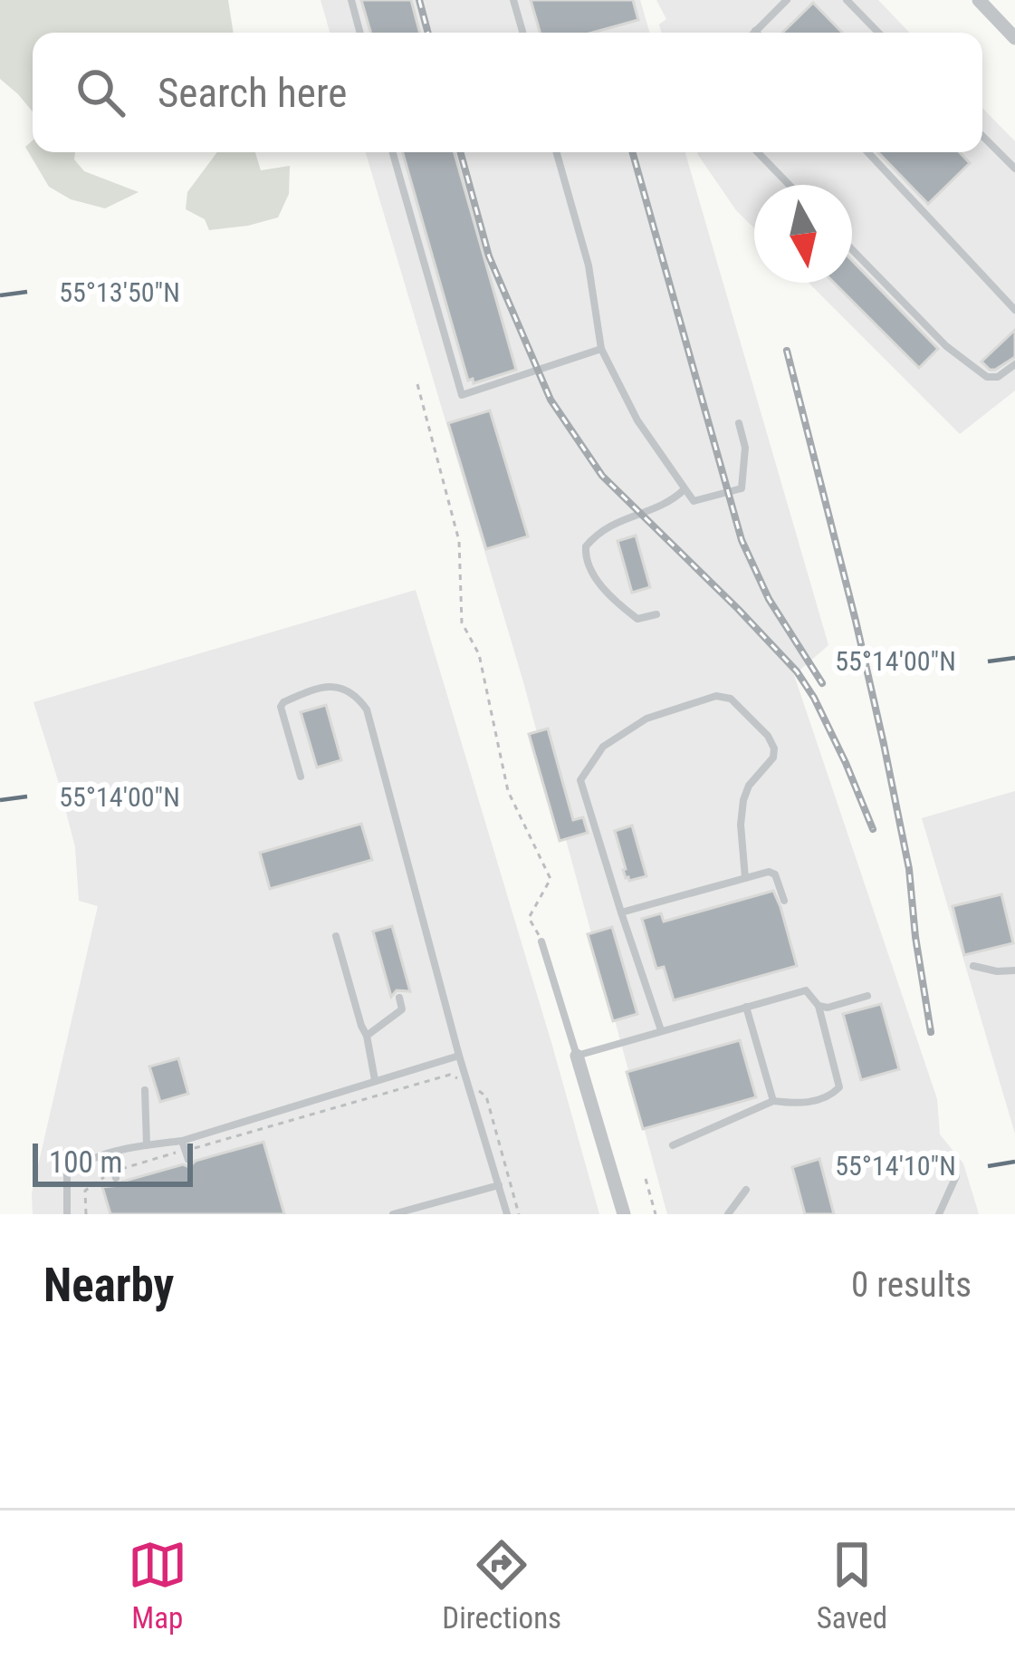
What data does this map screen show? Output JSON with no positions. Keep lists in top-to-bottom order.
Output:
{
  "scale_bar": "100 m",
  "north": "bottom",
  "page": {
    "search": "Search here",
    "scale": "100 m",
    "heading": ["Nearby", "0 results"],
    "nav": ["Map", "Directions", "Saved"]
  },
  "coordinates": ["55°13'50\"N", "55°14'00\"N", "55°14'10\"N"]
}
